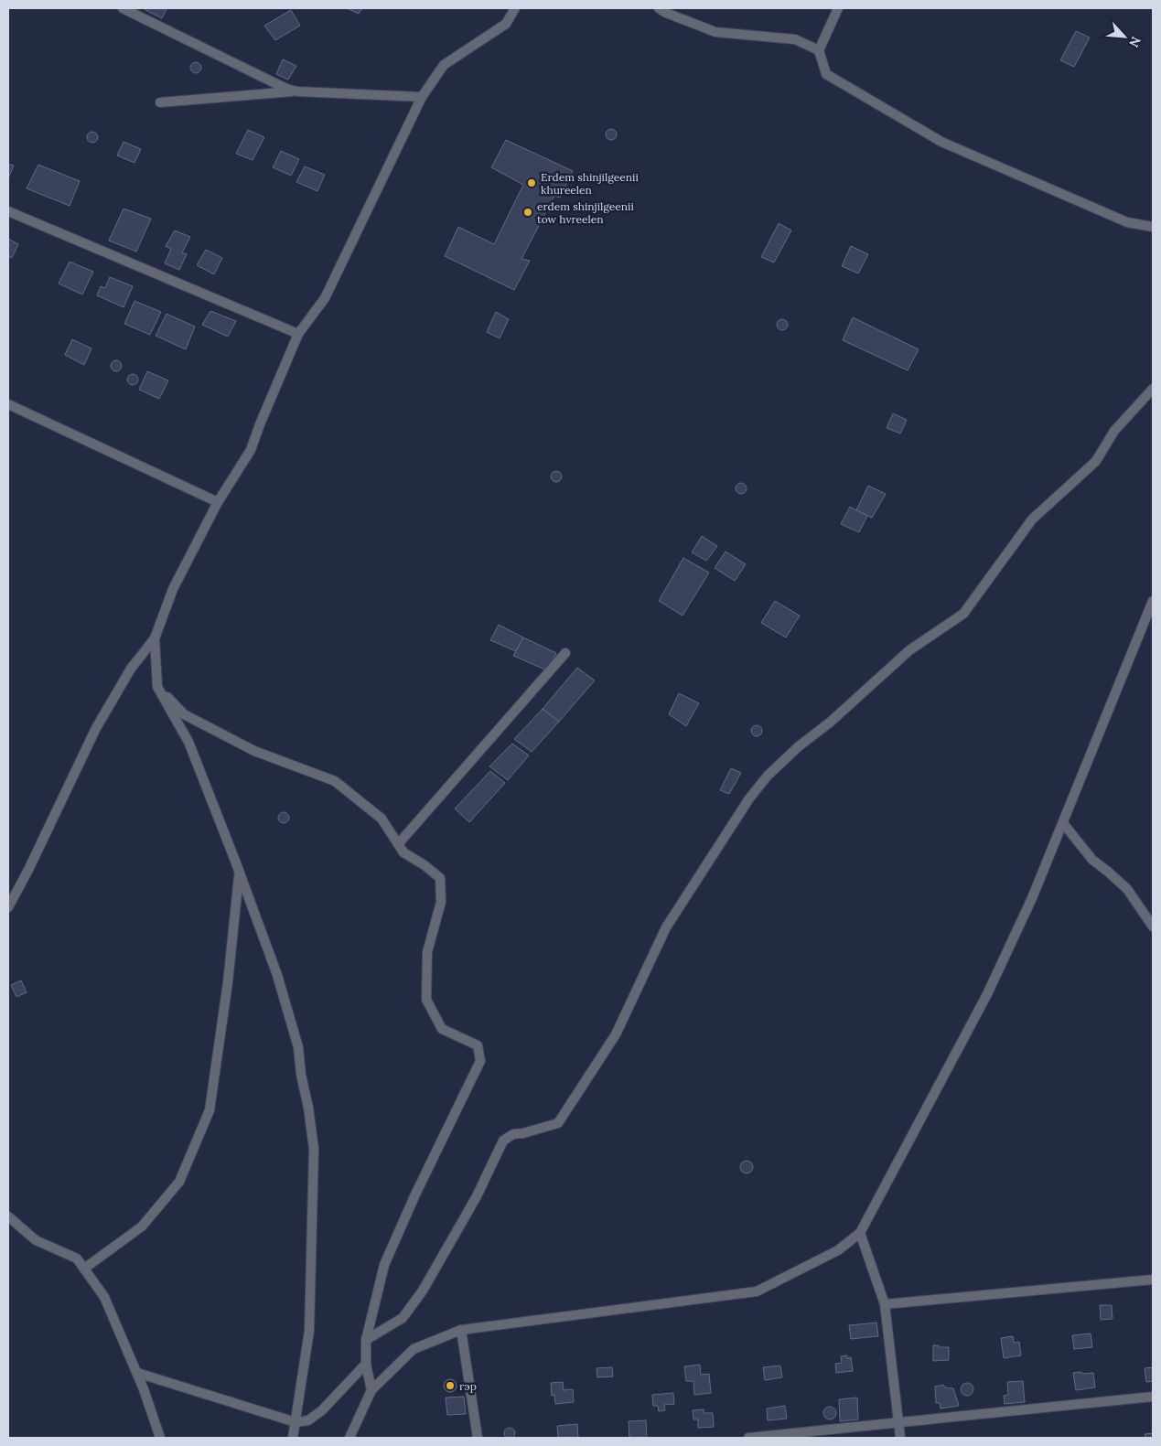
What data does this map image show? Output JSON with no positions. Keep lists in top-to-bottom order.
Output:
{
  "places": ["Erdem shinjilgeenii khureelen", "erdem shinjilgeenii tow hvreelen", "гэр"],
  "north": "bottom right"
}
